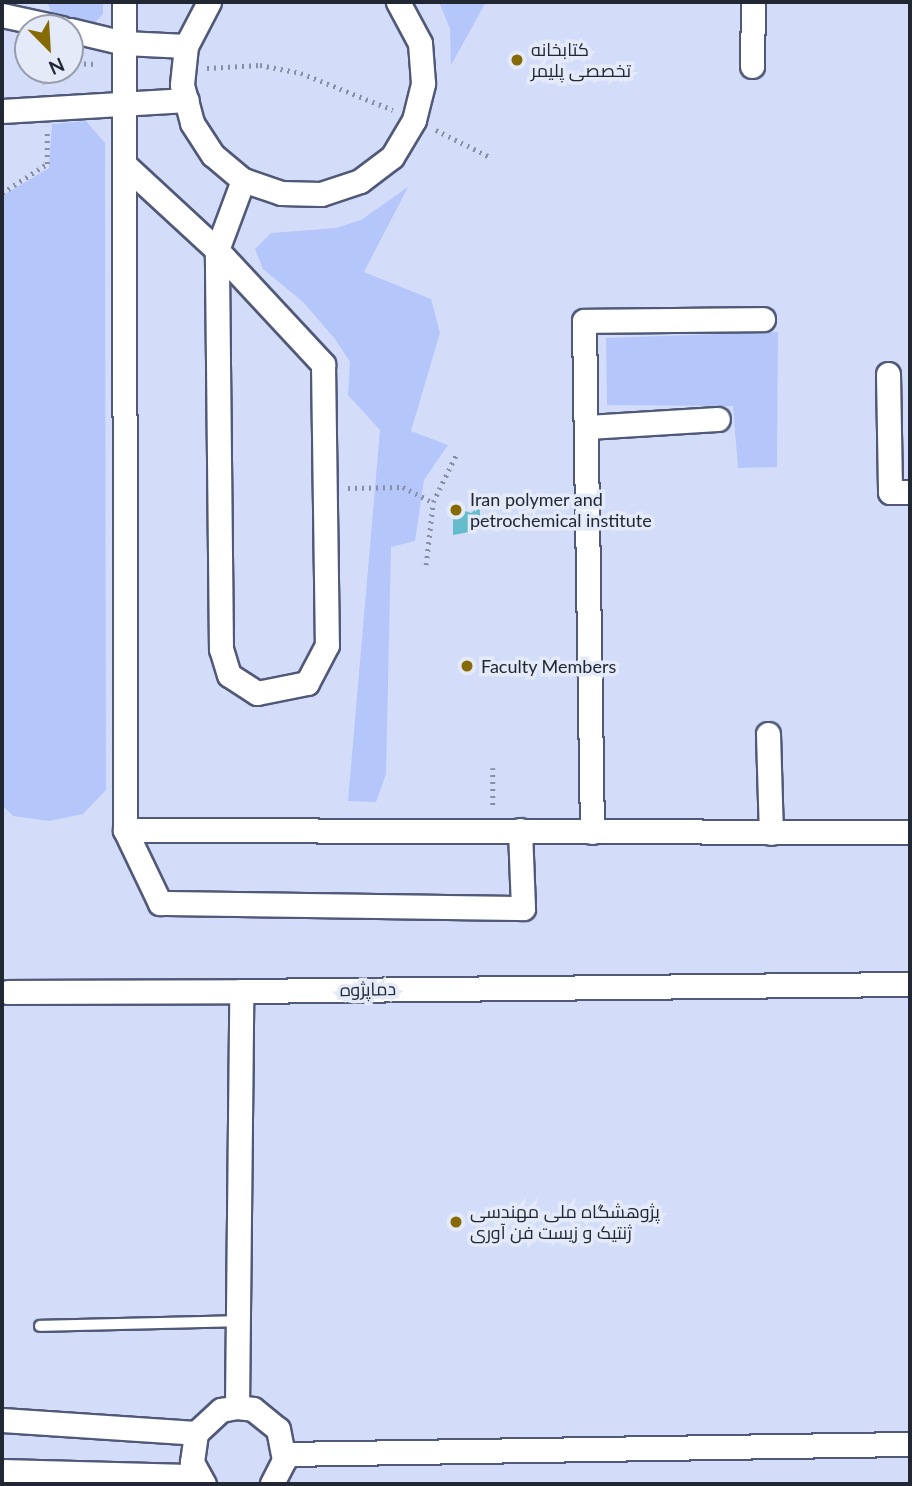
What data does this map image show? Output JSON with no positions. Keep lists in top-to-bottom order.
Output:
{
  "streets": {
    "street": ["دماپژوه"]
  },
  "places": [
    "کتابخانه تخصصی پلیمر",
    "Iran polymer and petrochemical institute",
    "Faculty Members",
    "پژوهشگاه ملی مهندسی ژنتیک و زیست فن آوری"
  ],
  "north": "bottom right"
}
